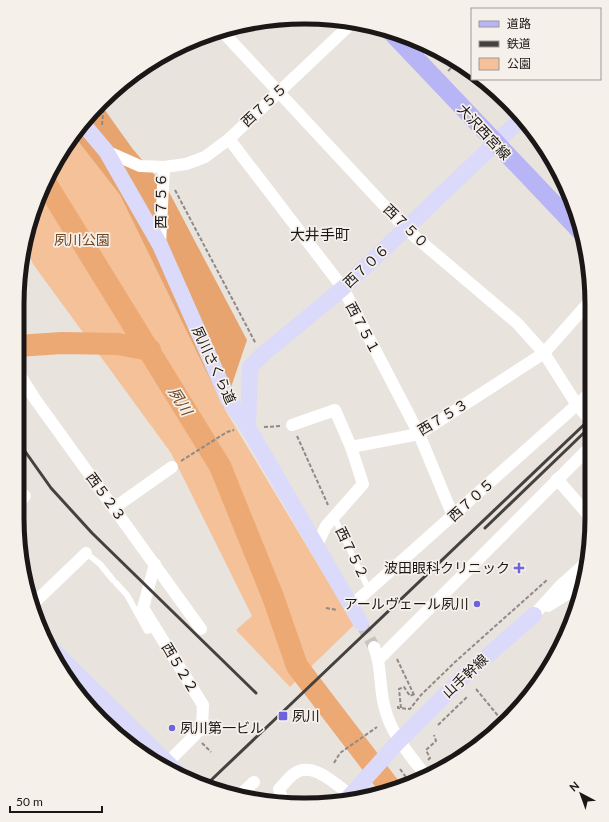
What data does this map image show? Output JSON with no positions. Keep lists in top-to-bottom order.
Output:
{
  "streets": {
    "main road": ["大沢西宮線"],
    "street": [
      "西７５５",
      "西７５６",
      "西７５０",
      "西７０６",
      "西７５１",
      "夙川さくら道",
      "西７５３",
      "西５２３",
      "西７０５",
      "西５２２",
      "山手幹線"
    ],
    "lane": ["西７５２"]
  },
  "crossings": [
    ["西７５５", "西７５６"],
    ["西７５５", "西７５０"],
    ["西７５５", "西７５１"],
    ["大沢西宮線", "西７０６"],
    ["西７５６", "夙川さくら道"],
    ["西７５０", "西７０６"],
    ["西７５０", "西７５３"],
    ["西７５０", "西７０５"],
    ["西７０６", "西７５１"],
    ["西７０６", "夙川さくら道"],
    ["西７５１", "西７５３"],
    ["西７５１", "西７０５"],
    ["夙川さくら道", "西７０５"],
    ["西５２３", "西５２２"],
    ["西７０５", "西７５２"]
  ],
  "districts": ["大井手町"],
  "water": ["夙川"],
  "parks": ["夙川公園"],
  "places": {
    "health": ["波田眼科クリニック"],
    "other": ["アールヴェール夙川", "夙川第一ビル"],
    "transit": ["夙川"]
  },
  "legend": ["道路", "鉄道", "公園"],
  "scale_bar": "50 m",
  "north": "top left"
}
